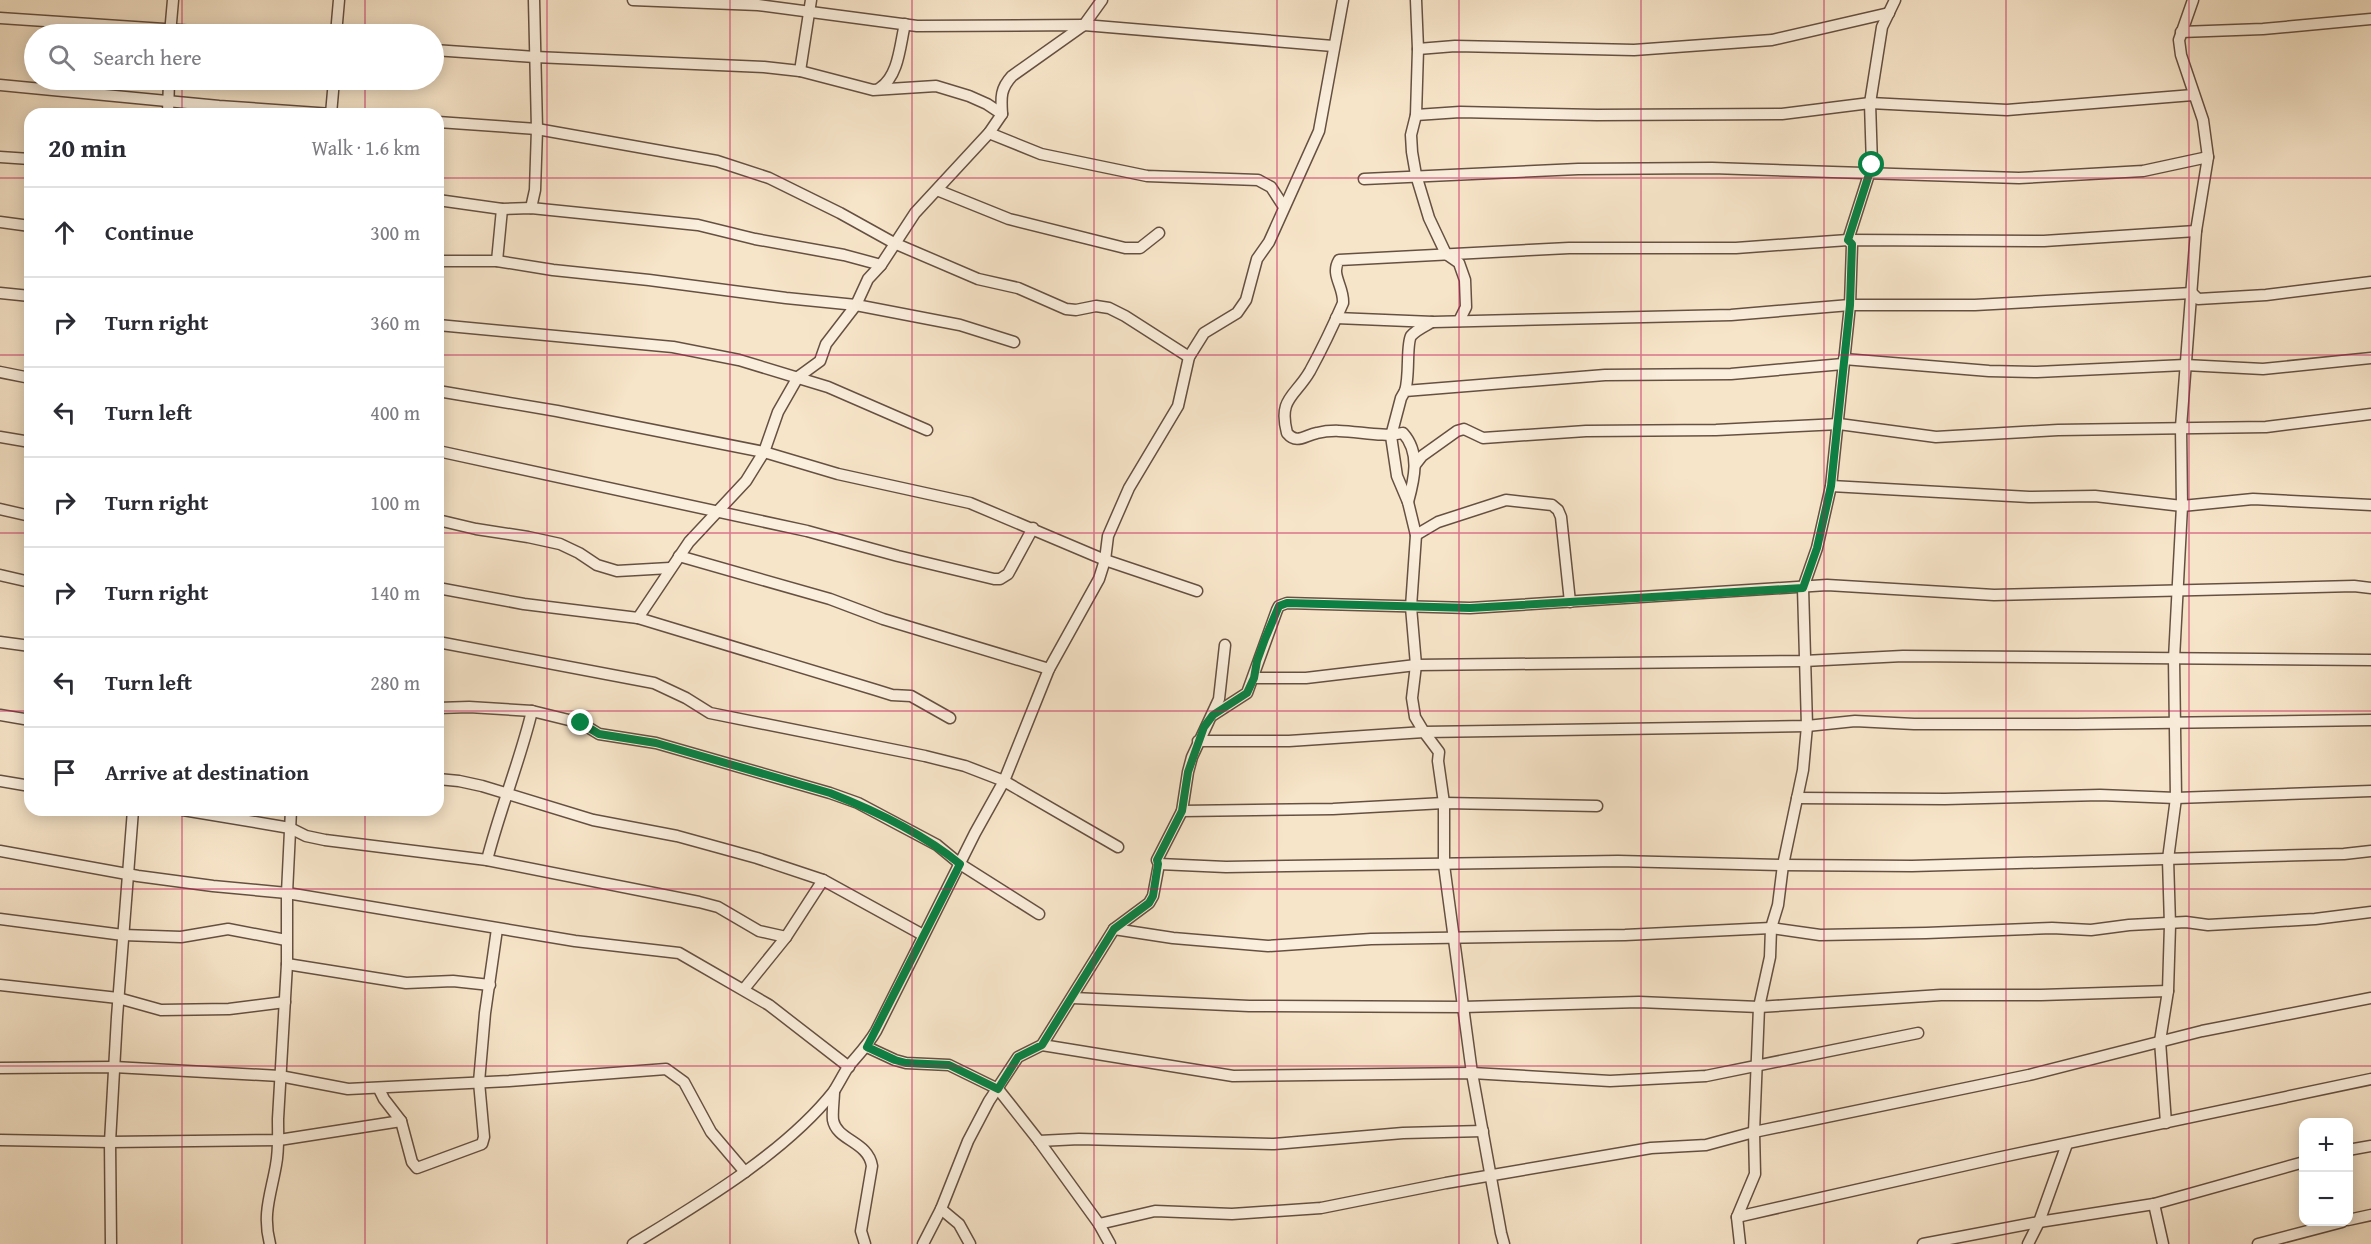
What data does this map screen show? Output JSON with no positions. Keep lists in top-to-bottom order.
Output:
{
  "page": {
    "search": "Search here",
    "heading": ["20 min", "Walk · 1.6 km"],
    "list": [
      ["Continue", "300 m"],
      ["Turn right", "360 m"],
      ["Turn left", "400 m"],
      ["Turn right", "100 m"],
      ["Turn right", "140 m"],
      ["Turn left", "280 m"],
      "Arrive at destination"
    ],
    "map_buttons": ["+", "−"]
  }
}
